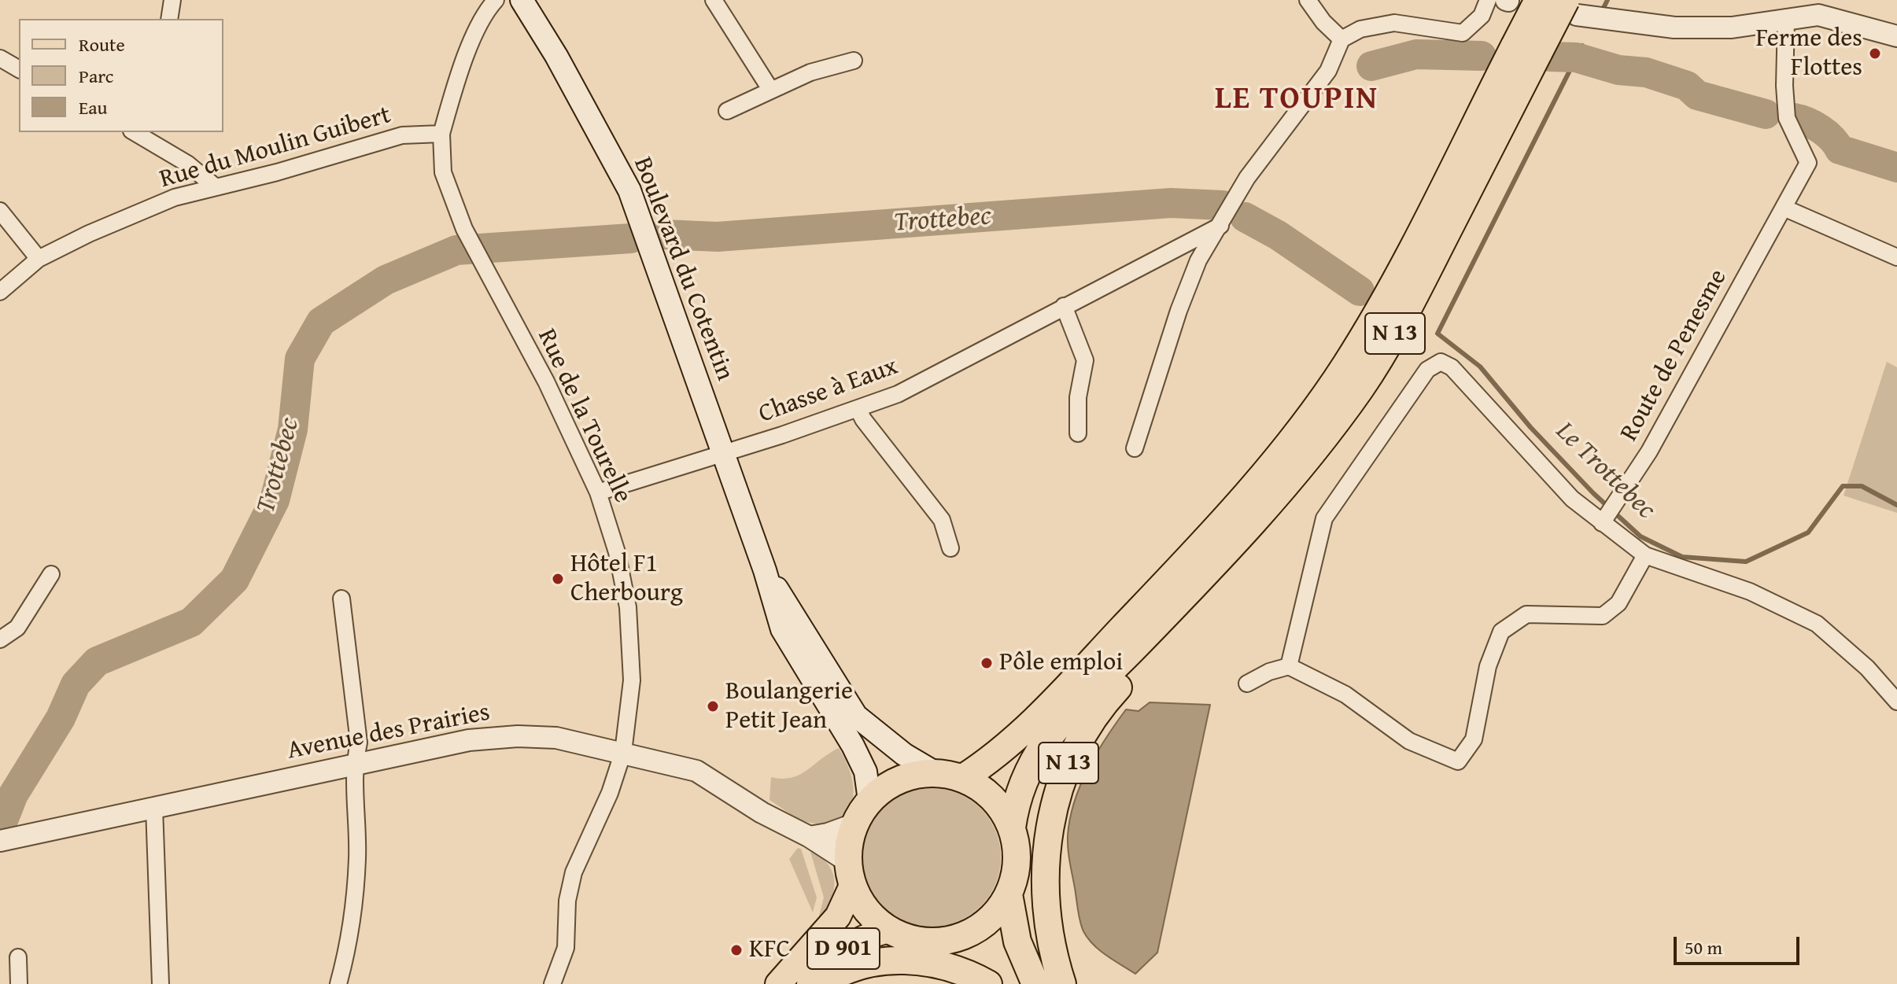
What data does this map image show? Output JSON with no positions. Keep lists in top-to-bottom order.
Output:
{
  "streets": {
    "highway": ["N 13"],
    "main road": ["Boulevard du Cotentin", "D 901"],
    "street": [
      "Rue du Moulin Guibert",
      "Route de Penesme",
      "Chasse à Eaux",
      "Rue de la Tourelle",
      "Avenue des Prairies"
    ]
  },
  "crossings": [
    ["Rue du Moulin Guibert", "Rue de la Tourelle"],
    ["Boulevard du Cotentin", "N 13"],
    ["Boulevard du Cotentin", "Chasse à Eaux"],
    ["Boulevard du Cotentin", "Avenue des Prairies"],
    ["Boulevard du Cotentin", "D 901"],
    ["N 13", "Avenue des Prairies"],
    ["N 13", "D 901"],
    ["Chasse à Eaux", "Rue de la Tourelle"],
    ["Rue de la Tourelle", "Avenue des Prairies"],
    ["Avenue des Prairies", "D 901"]
  ],
  "districts": ["LE TOUPIN"],
  "water": ["Trottebec", "Le Trottebec"],
  "places": [
    "Ferme des Flottes",
    "Hôtel F1 Cherbourg",
    "Pôle emploi",
    "Boulangerie Petit Jean",
    "KFC"
  ],
  "legend": ["Route", "Parc", "Eau"],
  "scale_bar": "50 m"
}
